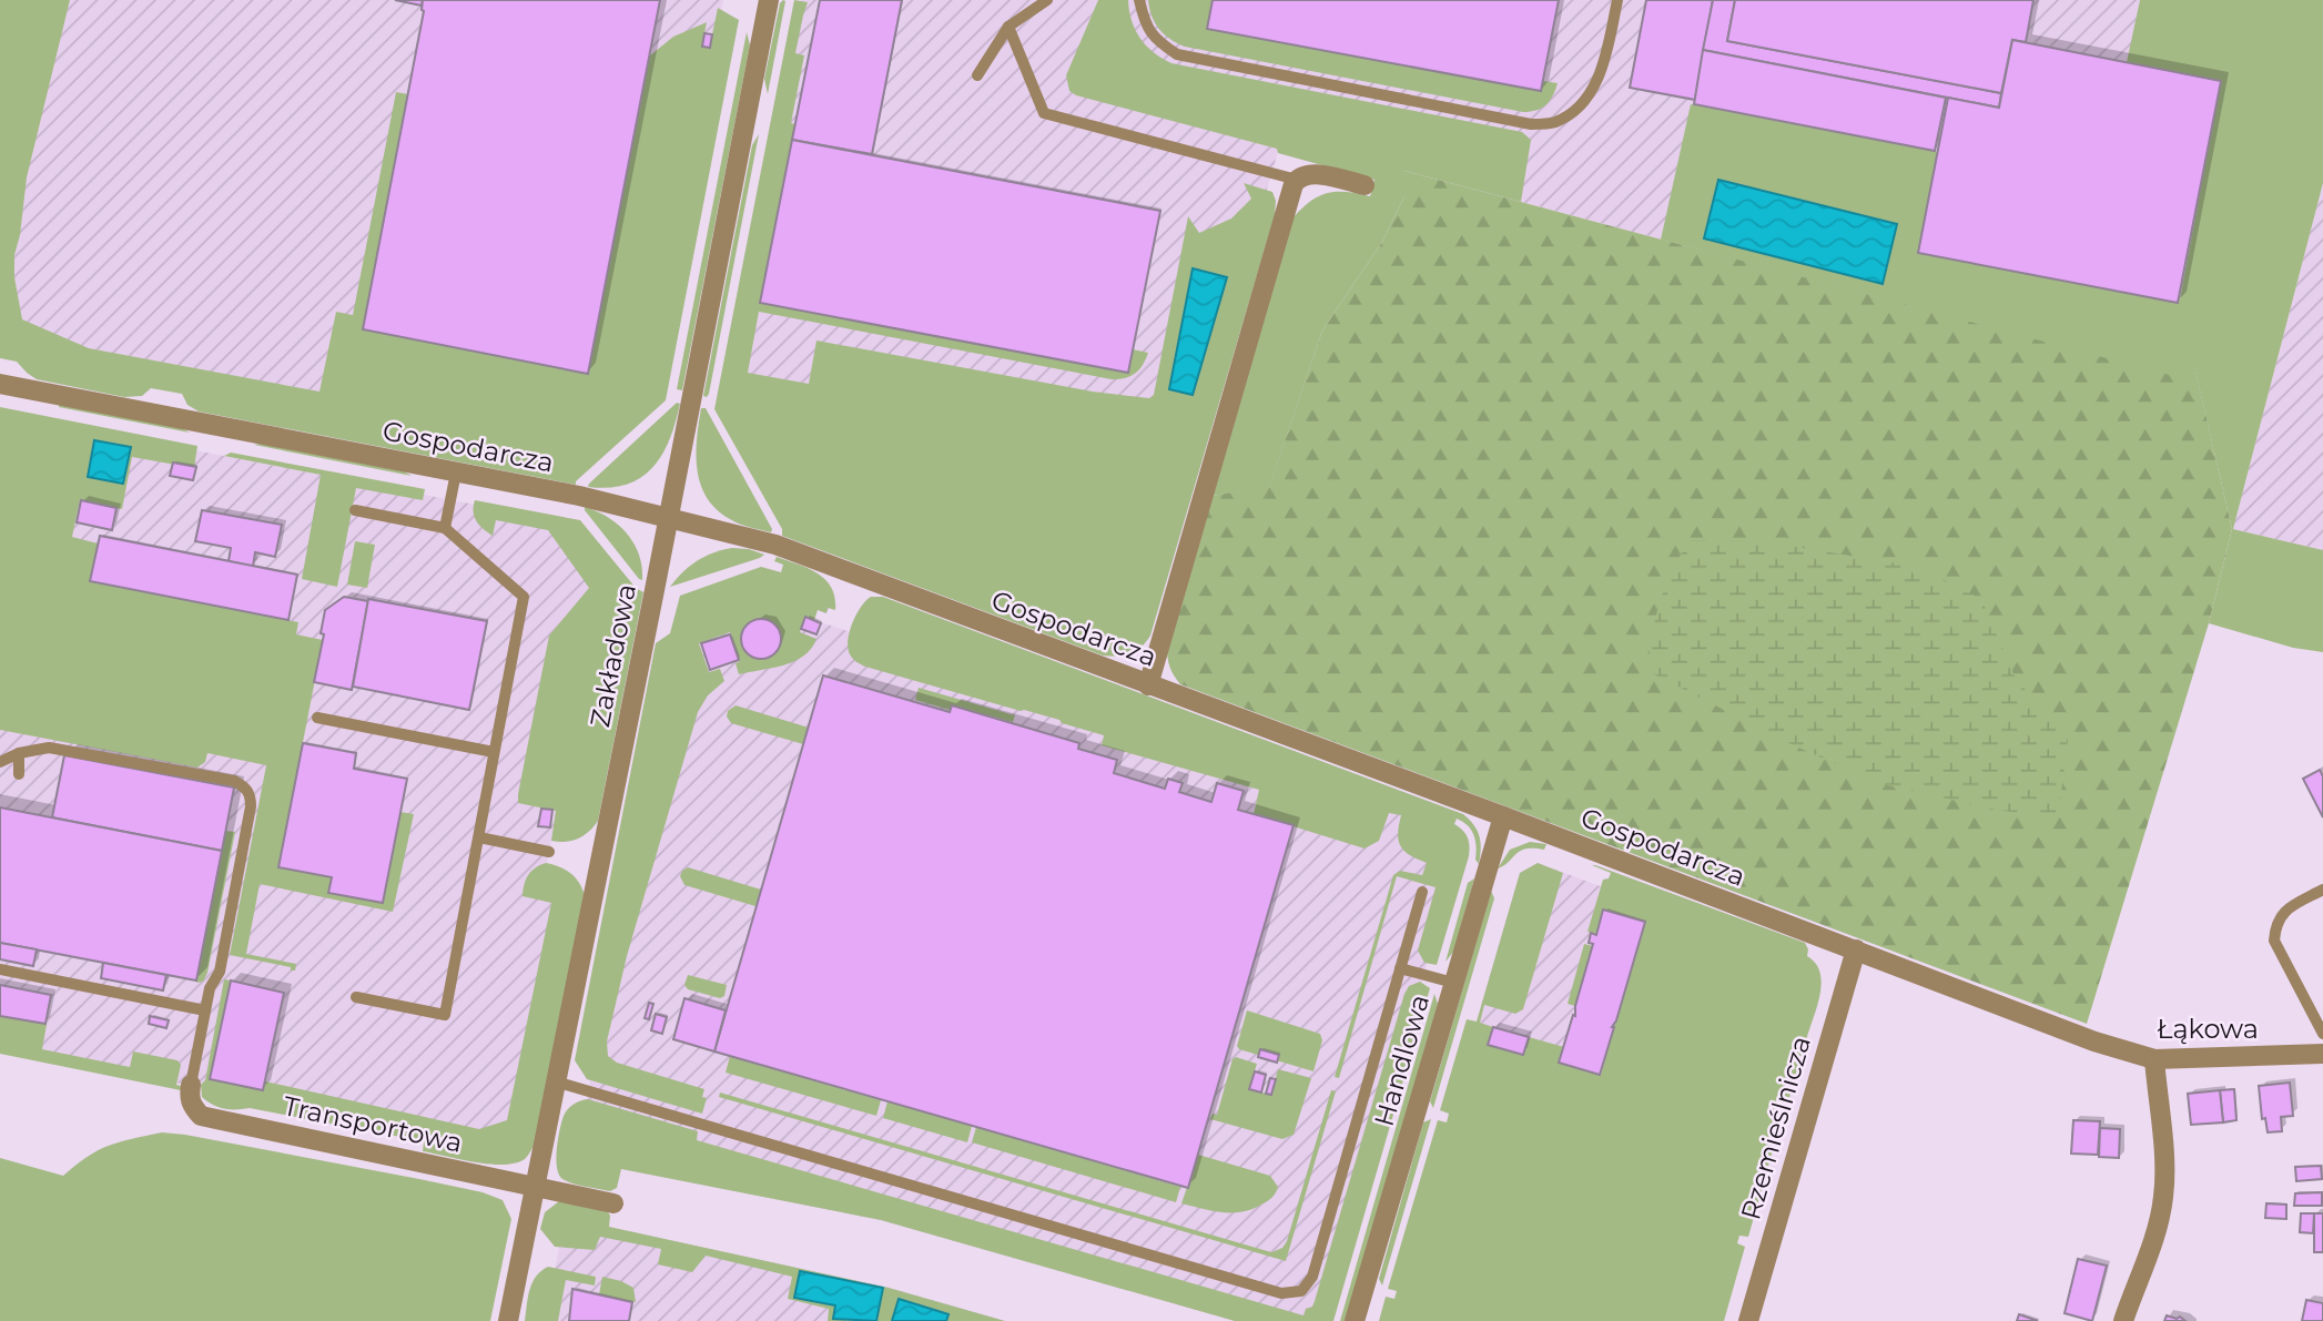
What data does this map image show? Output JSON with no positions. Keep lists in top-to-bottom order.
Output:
{
  "streets": {
    "street": [
      "Gospodarcza",
      "Zakładowa",
      "Łąkowa",
      "Handlowa",
      "Transportowa",
      "Rzemieślnicza"
    ]
  },
  "crossings": [
    ["Gospodarcza", "Zakładowa"],
    ["Gospodarcza", "Łąkowa"],
    ["Gospodarcza", "Handlowa"],
    ["Gospodarcza", "Rzemieślnicza"],
    ["Zakładowa", "Transportowa"]
  ]
}
